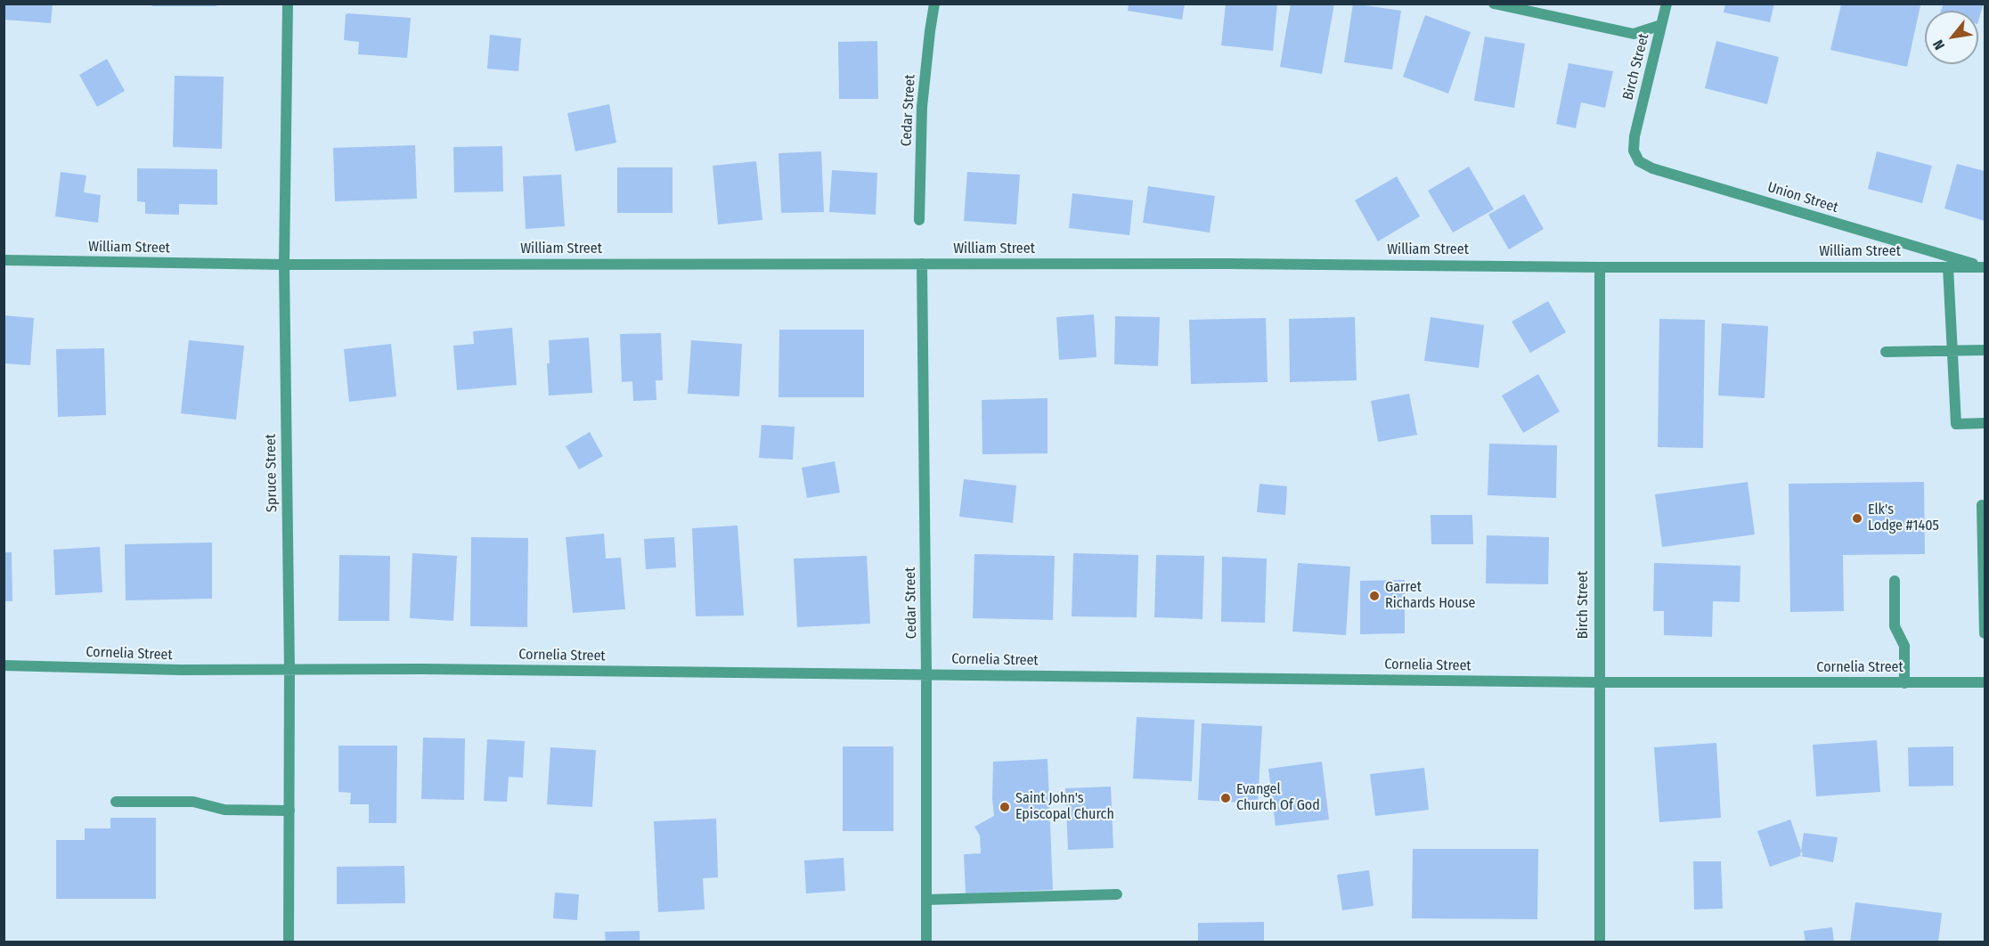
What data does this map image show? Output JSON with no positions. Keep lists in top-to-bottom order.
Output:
{
  "streets": {
    "street": [
      "Birch Street",
      "Cedar Street",
      "Union Street",
      "William Street",
      "Spruce Street",
      "Cornelia Street"
    ]
  },
  "crossings": [
    ["Birch Street", "Union Street"],
    ["Birch Street", "William Street"],
    ["Birch Street", "Cornelia Street"],
    ["Cedar Street", "William Street"],
    ["Cedar Street", "Cornelia Street"],
    ["Union Street", "William Street"],
    ["William Street", "Spruce Street"],
    ["Spruce Street", "Cornelia Street"]
  ],
  "places": [
    "Elk's Lodge #1405",
    "Garret Richards House",
    "Evangel Church Of God",
    "Saint John's Episcopal Church"
  ],
  "north": "bottom left"
}
